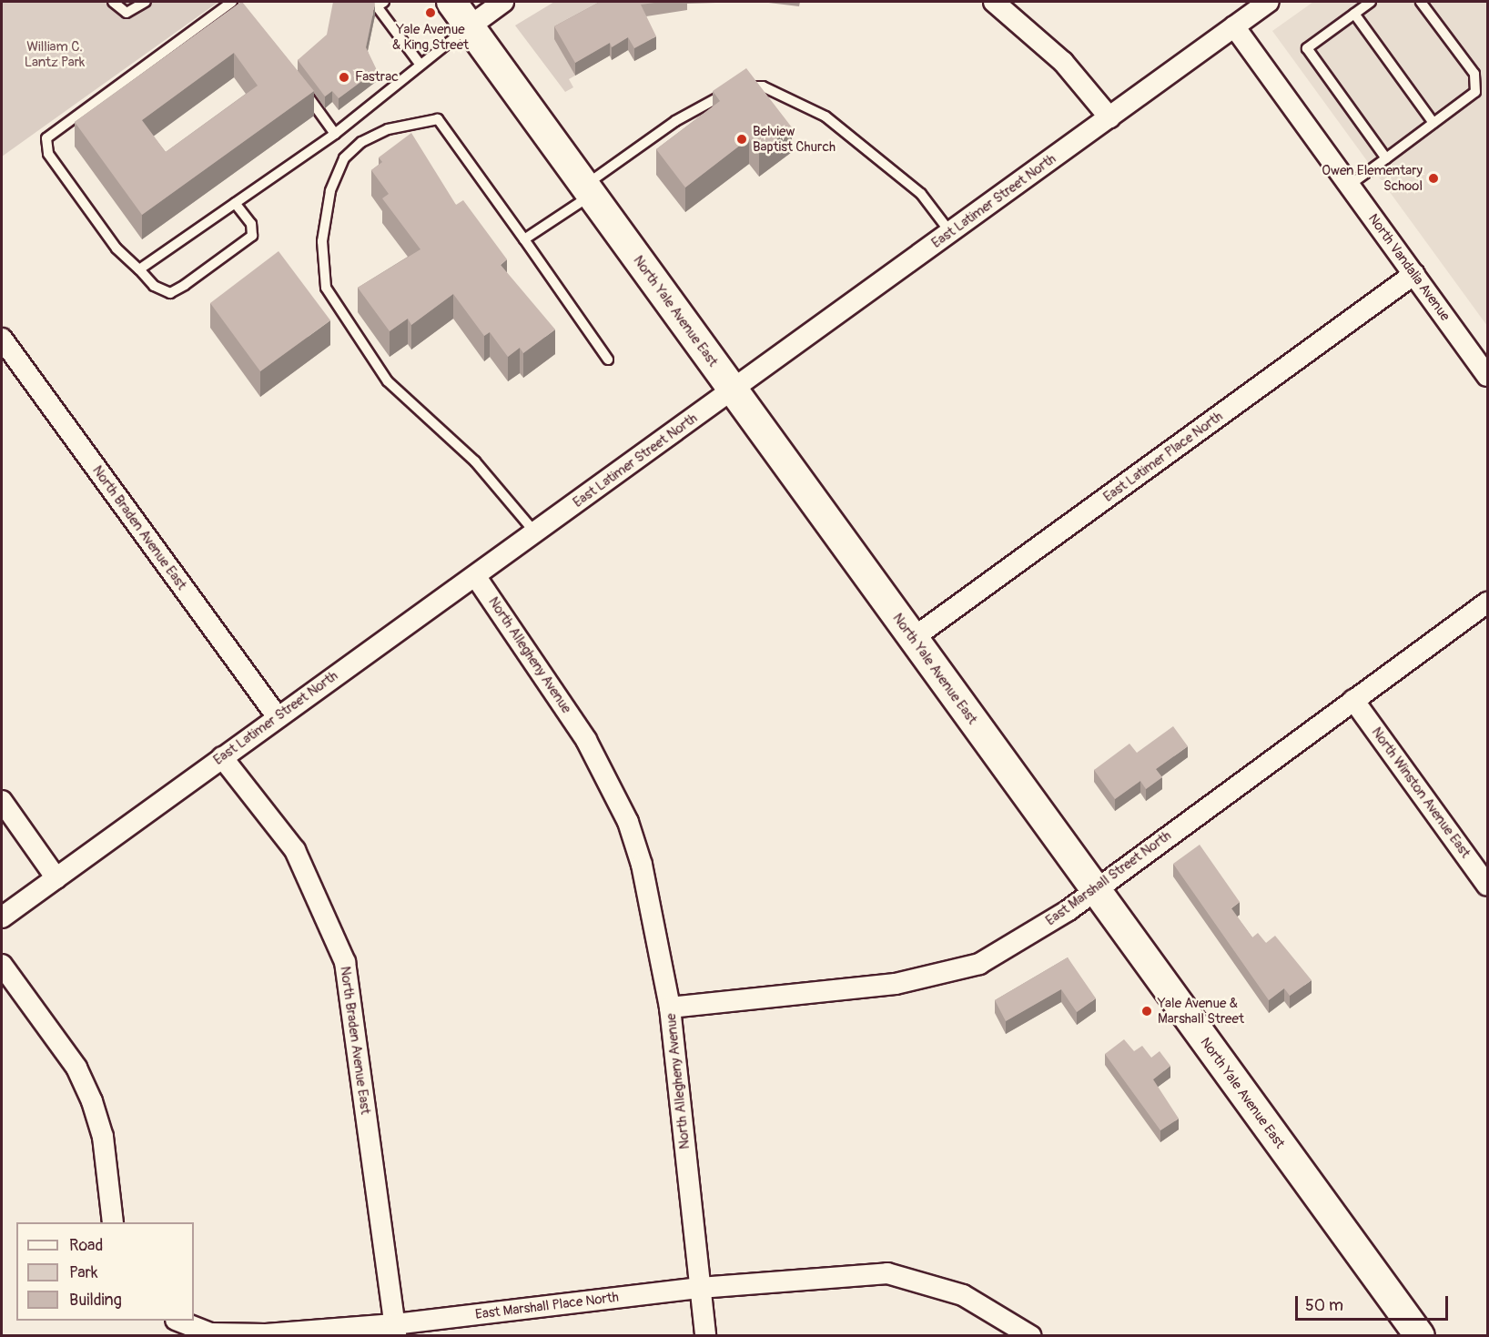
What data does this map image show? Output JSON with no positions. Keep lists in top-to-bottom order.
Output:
{
  "streets": {
    "main road": ["North Yale Avenue East"],
    "street": [
      "East Latimer Street North",
      "North Vandalia Avenue",
      "East Latimer Place North",
      "North Braden Avenue East",
      "North Allegheny Avenue",
      "North Winston Avenue East",
      "East Marshall Street North",
      "East Marshall Place North"
    ]
  },
  "crossings": [
    ["East Latimer Street North", "North Vandalia Avenue"],
    ["East Latimer Street North", "North Yale Avenue East"],
    ["East Latimer Street North", "North Braden Avenue East"],
    ["East Latimer Street North", "North Allegheny Avenue"],
    ["North Vandalia Avenue", "East Latimer Place North"],
    ["North Yale Avenue East", "East Latimer Place North"],
    ["North Yale Avenue East", "East Marshall Street North"],
    ["North Braden Avenue East", "East Marshall Place North"],
    ["North Allegheny Avenue", "East Marshall Street North"],
    ["North Allegheny Avenue", "East Marshall Place North"],
    ["North Winston Avenue East", "East Marshall Street North"]
  ],
  "parks": ["William C. Lantz Park"],
  "places": [
    "Yale Avenue & King Street",
    "Fastrac",
    "Belview Baptist Church",
    "Owen Elementary School",
    "Yale Avenue & Marshall Street"
  ],
  "legend": ["Road", "Park", "Building"],
  "scale_bar": "50 m"
}
